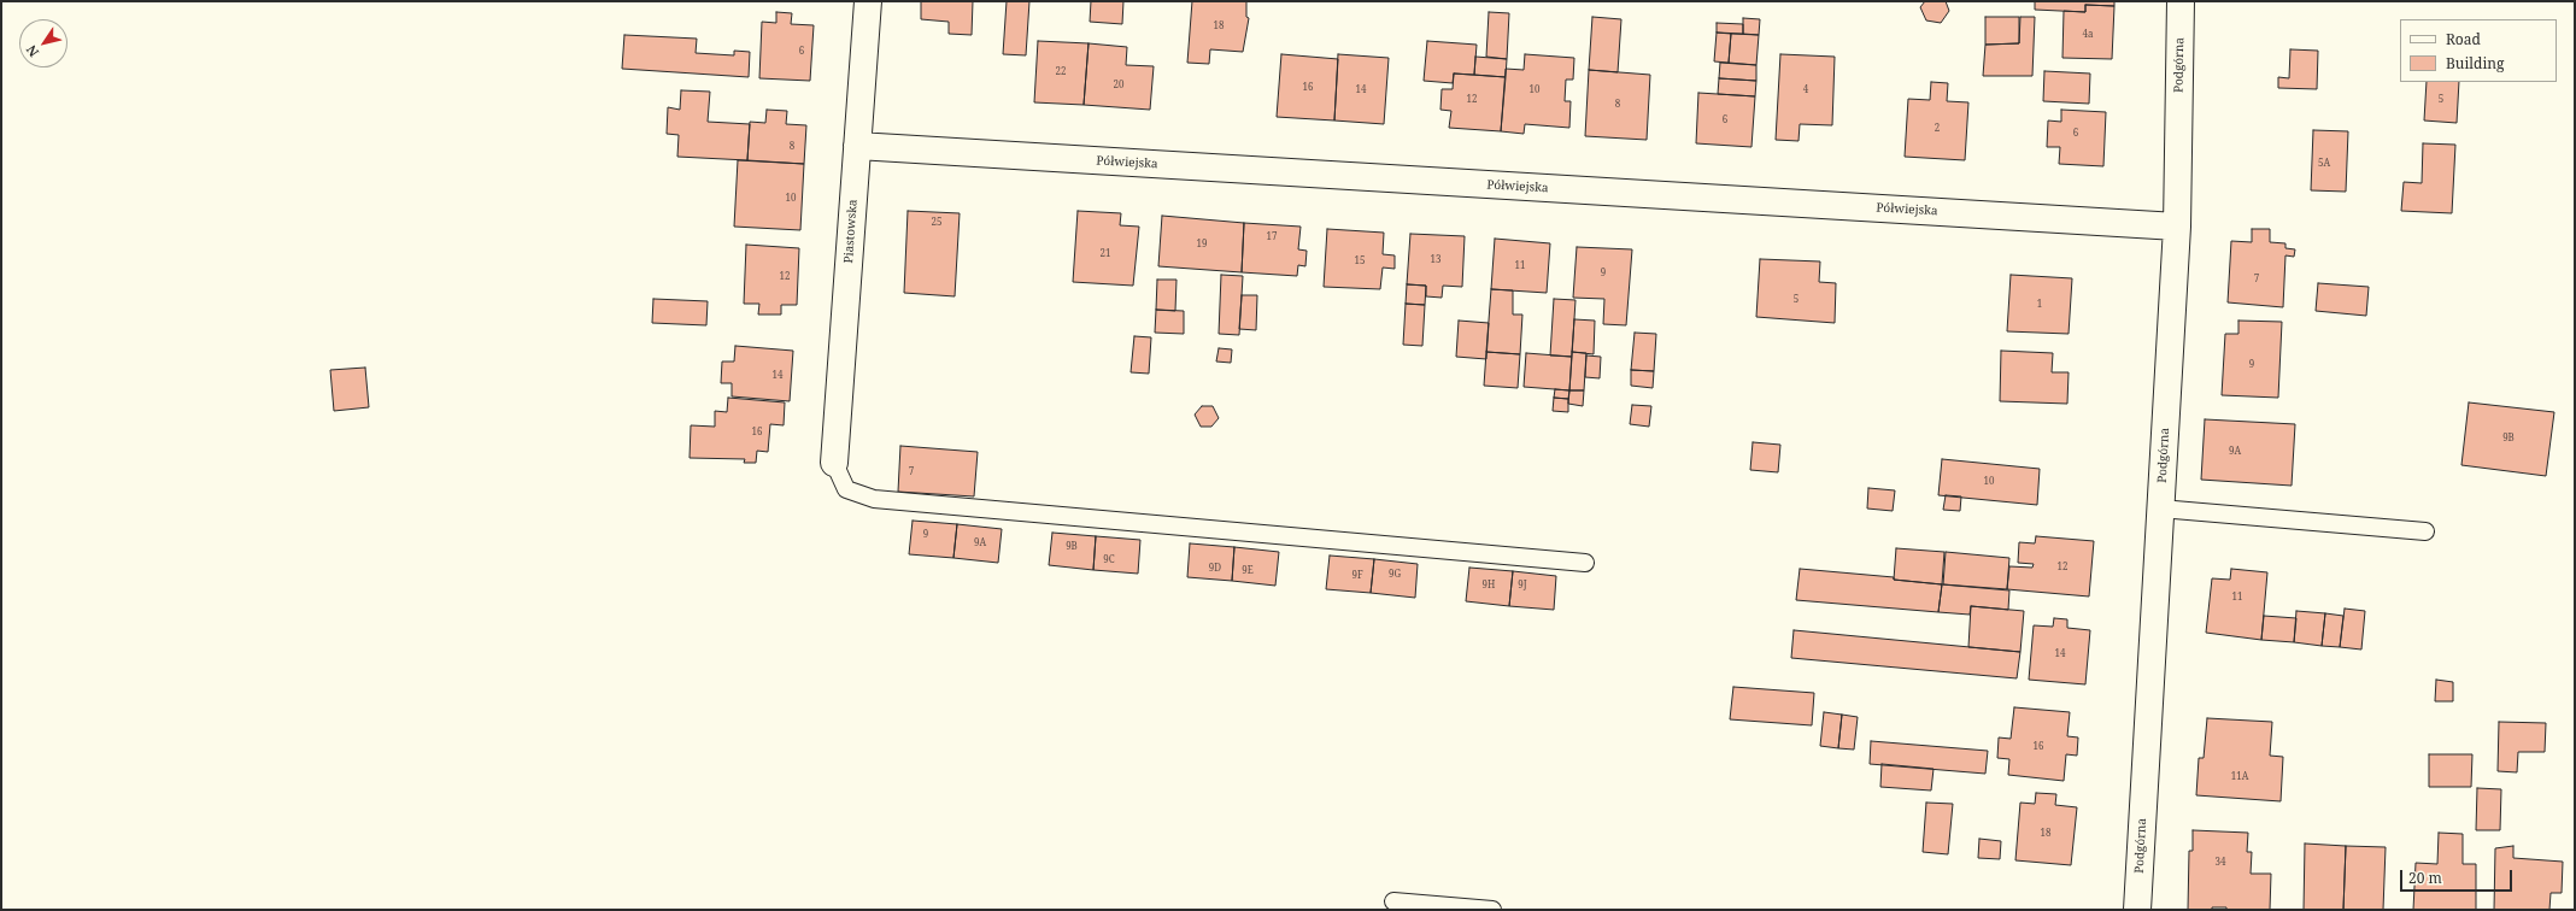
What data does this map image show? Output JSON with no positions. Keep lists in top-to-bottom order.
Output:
{
  "streets": {
    "street": ["Podgórna", "Półwiejska", "Piastowska"]
  },
  "crossings": [
    ["Podgórna", "Półwiejska"],
    ["Półwiejska", "Piastowska"]
  ],
  "house_numbers": [
    "18",
    "4a",
    "6",
    "22",
    "20",
    "16",
    "14",
    "10",
    "4",
    "12",
    "5",
    "8",
    "6",
    "2",
    "6",
    "8",
    "5A",
    "10",
    "25",
    "17",
    "19",
    "21",
    "13",
    "15",
    "11",
    "9",
    "12",
    "7",
    "5",
    "1",
    "9",
    "14",
    "16",
    "9B",
    "9A",
    "7",
    "10",
    "9",
    "9A",
    "9B",
    "9C",
    "12",
    "9D",
    "9E",
    "9G",
    "9F",
    "9H",
    "9J",
    "11",
    "14",
    "16",
    "11A",
    "18",
    "34"
  ],
  "legend": ["Road", "Building"],
  "scale_bar": "20 m",
  "north": "bottom left"
}
